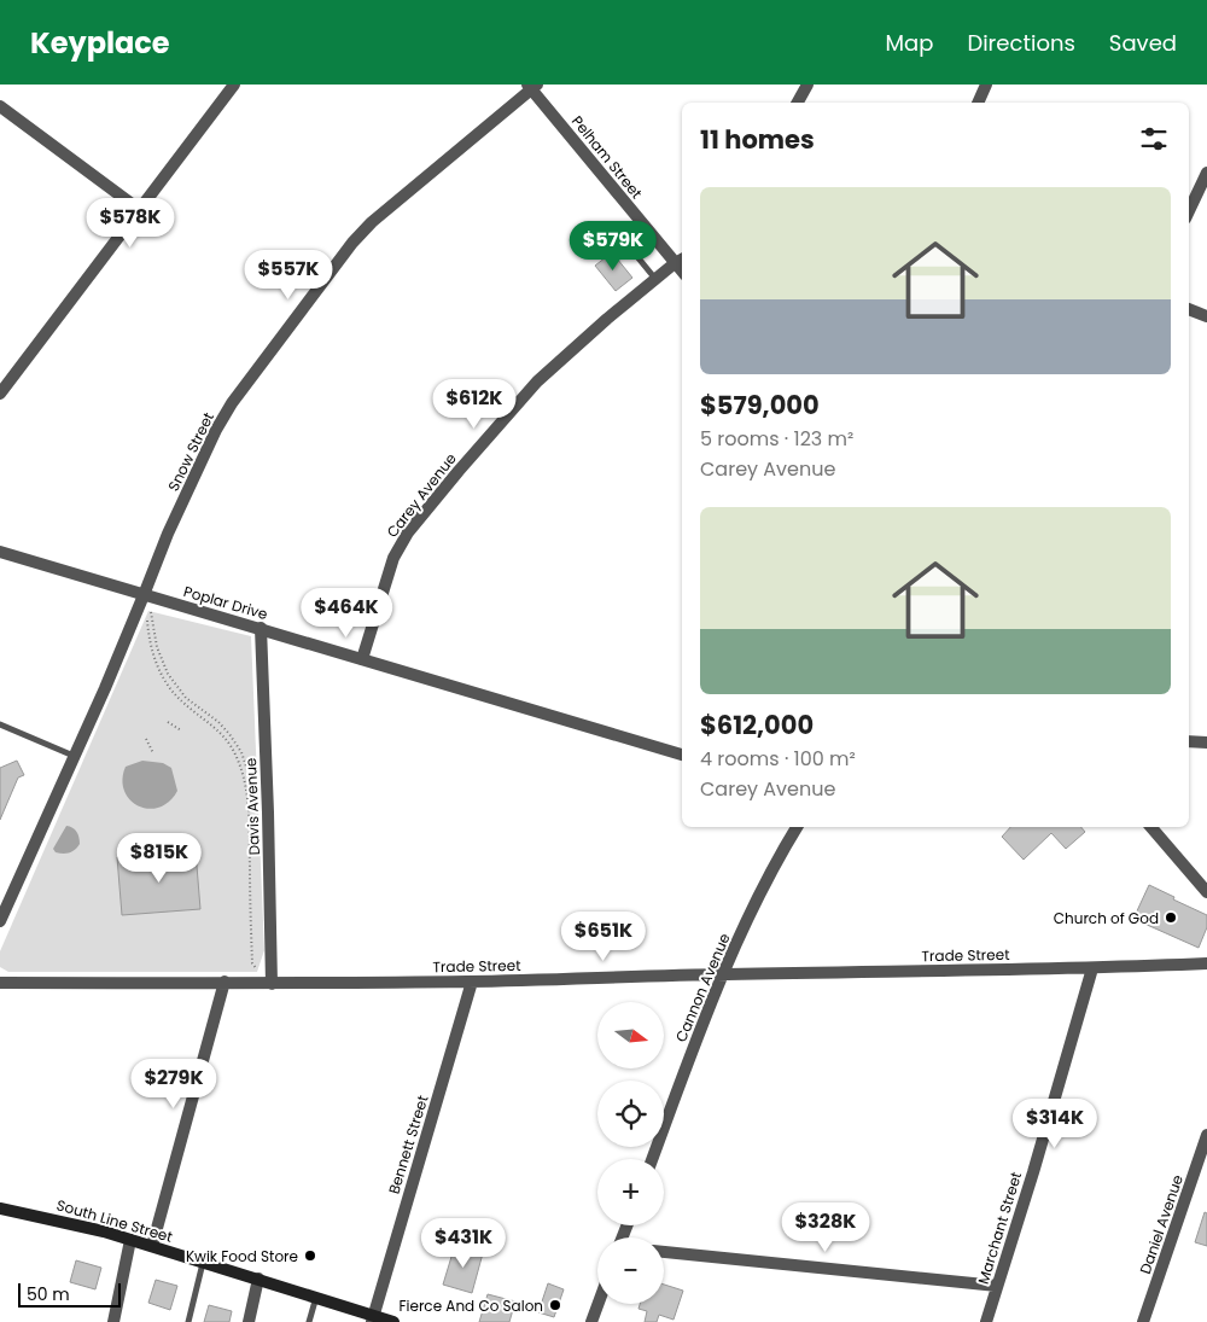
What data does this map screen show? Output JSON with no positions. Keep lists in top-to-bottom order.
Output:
{
  "streets": {
    "main road": ["South Line Street"],
    "street": [
      "Pelham Street",
      "Snow Street",
      "Carey Avenue",
      "Poplar Drive",
      "Davis Avenue",
      "Trade Street",
      "Cannon Avenue",
      "Bennett Street",
      "Daniel Avenue",
      "Marchant Street"
    ]
  },
  "crossings": [
    ["Pelham Street", "Snow Street"],
    ["Pelham Street", "Carey Avenue"],
    ["Snow Street", "Poplar Drive"],
    ["Carey Avenue", "Poplar Drive"],
    ["Poplar Drive", "Davis Avenue"],
    ["Davis Avenue", "Trade Street"],
    ["Trade Street", "Cannon Avenue"],
    ["Trade Street", "Bennett Street"],
    ["Trade Street", "Marchant Street"],
    ["Bennett Street", "South Line Street"]
  ],
  "places": ["Church of God", "Kwik Food Store", "Fierce And Co Salon"],
  "scale_bar": "50 m",
  "north": "right",
  "page": {
    "header": "Keyplace",
    "nav": ["Map", "Directions", "Saved"],
    "heading": "11 homes",
    "list": [
      {
        "name": "$579,000",
        "note": "5 rooms · 123 m² · Carey Avenue"
      },
      {
        "name": "$612,000",
        "note": "4 rooms · 100 m² · Carey Avenue"
      }
    ],
    "price": [
      "$578K",
      "$579K",
      "$557K",
      "$612K",
      "$464K",
      "$815K",
      "$651K",
      "$279K",
      "$314K",
      "$328K",
      "$431K"
    ],
    "map_buttons": ["+", "−"],
    "scale": "50 m"
  }
}
